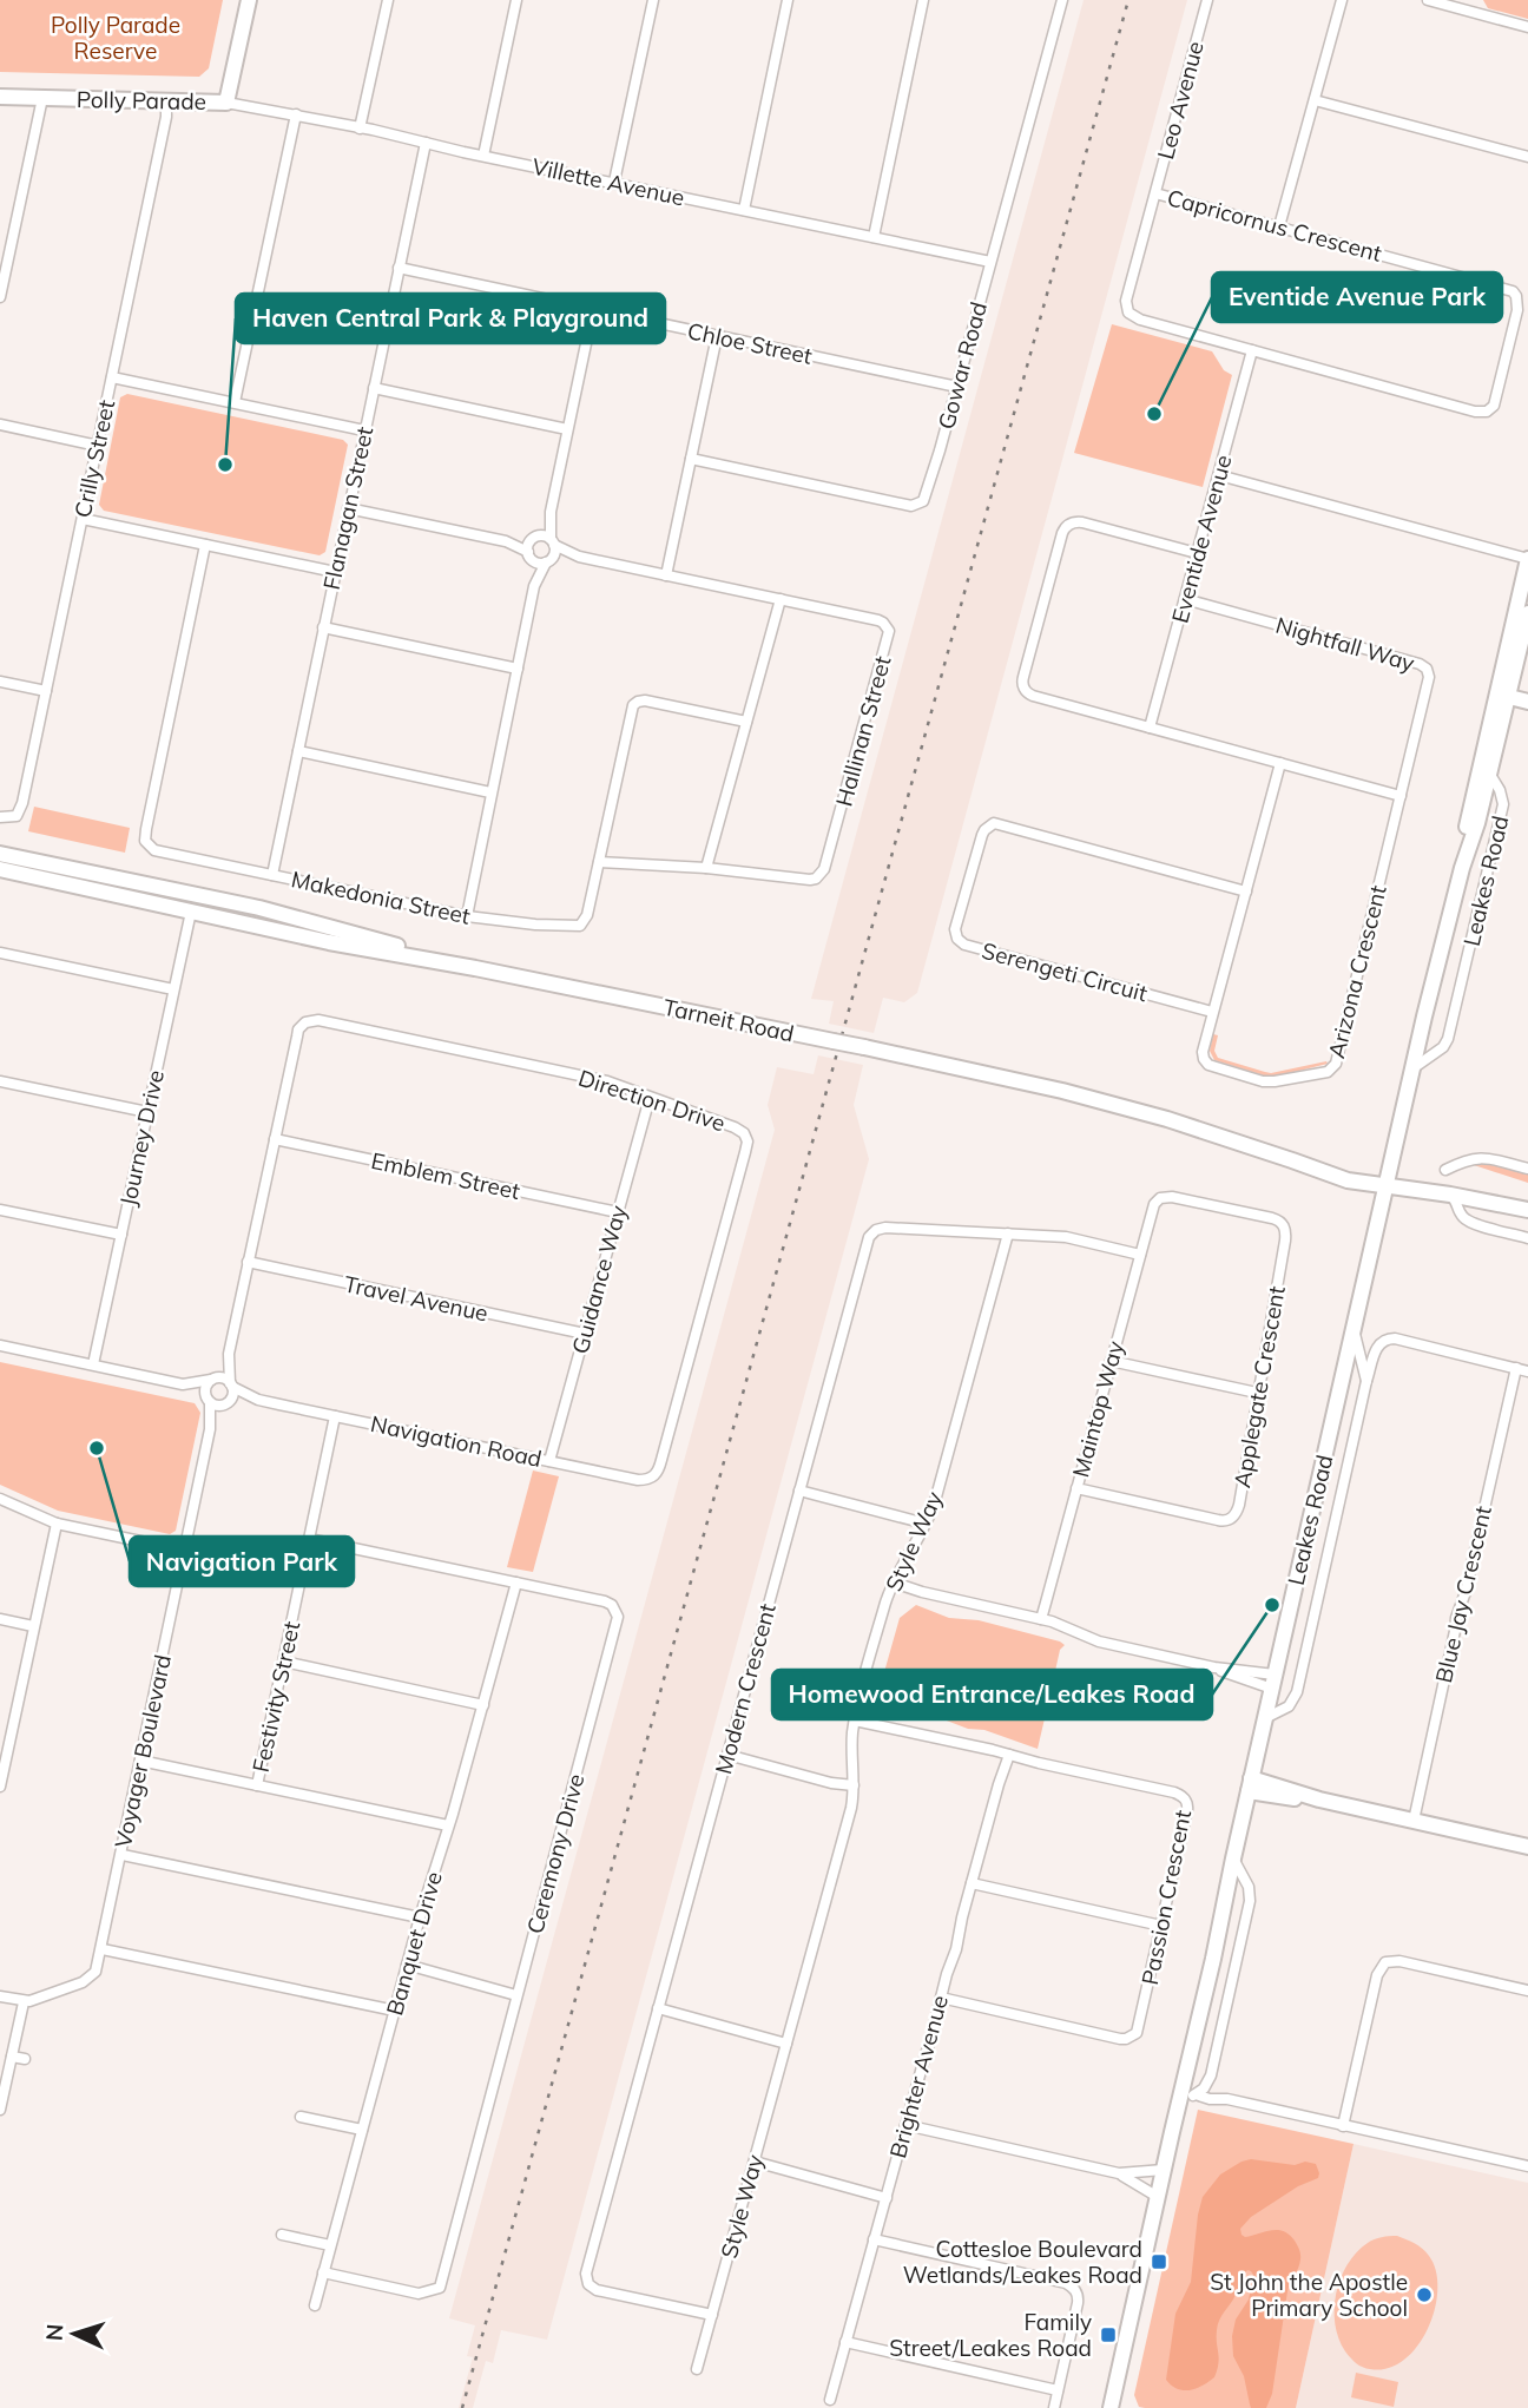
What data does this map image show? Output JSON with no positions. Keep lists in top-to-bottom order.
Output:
{
  "streets": {
    "street": [
      "Polly Parade",
      "Leo Avenue",
      "Villette Avenue",
      "Capricornus Crescent",
      "Chloe Street",
      "Gowar Road",
      "Crilly Street",
      "Flanagan Street",
      "Eventide Avenue",
      "Nightfall Way",
      "Hallinan Street",
      "Leakes Road",
      "Makedonia Street",
      "Serengeti Circuit",
      "Arizona Crescent",
      "Tarneit Road",
      "Direction Drive",
      "Journey Drive",
      "Emblem Street",
      "Guidance Way",
      "Travel Avenue",
      "Applegate Crescent",
      "Maintop Way",
      "Navigation Road",
      "Style Way",
      "Blue Jay Crescent",
      "Modern Crescent",
      "Festivity Street",
      "Voyager Boulevard",
      "Ceremony Drive",
      "Passion Crescent",
      "Banquet Drive",
      "Brighter Avenue"
    ]
  },
  "crossings": [
    ["Polly Parade", "Villette Avenue"],
    ["Polly Parade", "Crilly Street"],
    ["Leo Avenue", "Capricornus Crescent"],
    ["Leo Avenue", "Eventide Avenue"],
    ["Villette Avenue", "Gowar Road"],
    ["Villette Avenue", "Flanagan Street"],
    ["Capricornus Crescent", "Eventide Avenue"],
    ["Chloe Street", "Gowar Road"],
    ["Chloe Street", "Flanagan Street"],
    ["Flanagan Street", "Makedonia Street"],
    ["Eventide Avenue", "Nightfall Way"],
    ["Nightfall Way", "Arizona Crescent"],
    ["Hallinan Street", "Makedonia Street"],
    ["Leakes Road", "Tarneit Road"],
    ["Serengeti Circuit", "Arizona Crescent"],
    ["Tarneit Road", "Journey Drive"],
    ["Direction Drive", "Emblem Street"],
    ["Direction Drive", "Guidance Way"],
    ["Direction Drive", "Navigation Road"],
    ["Emblem Street", "Guidance Way"],
    ["Guidance Way", "Travel Avenue"],
    ["Guidance Way", "Navigation Road"],
    ["Applegate Crescent", "Maintop Way"],
    ["Maintop Way", "Modern Crescent"],
    ["Navigation Road", "Festivity Street"],
    ["Navigation Road", "Voyager Boulevard"],
    ["Style Way", "Modern Crescent"],
    ["Style Way", "Passion Crescent"],
    ["Festivity Street", "Ceremony Drive"],
    ["Ceremony Drive", "Banquet Drive"],
    ["Passion Crescent", "Brighter Avenue"]
  ],
  "parks": ["Polly Parade Reserve"],
  "places": {
    "other": [
      "Eventide Avenue Park",
      "Haven Central Park & Playground",
      "Navigation Park",
      "Homewood Entrance/Leakes Road",
      "St John the Apostle Primary School"
    ],
    "transit": ["Cottesloe Boulevard Wetlands/Leakes Road", "Family Street/Leakes Road"]
  },
  "north": "left"
}
